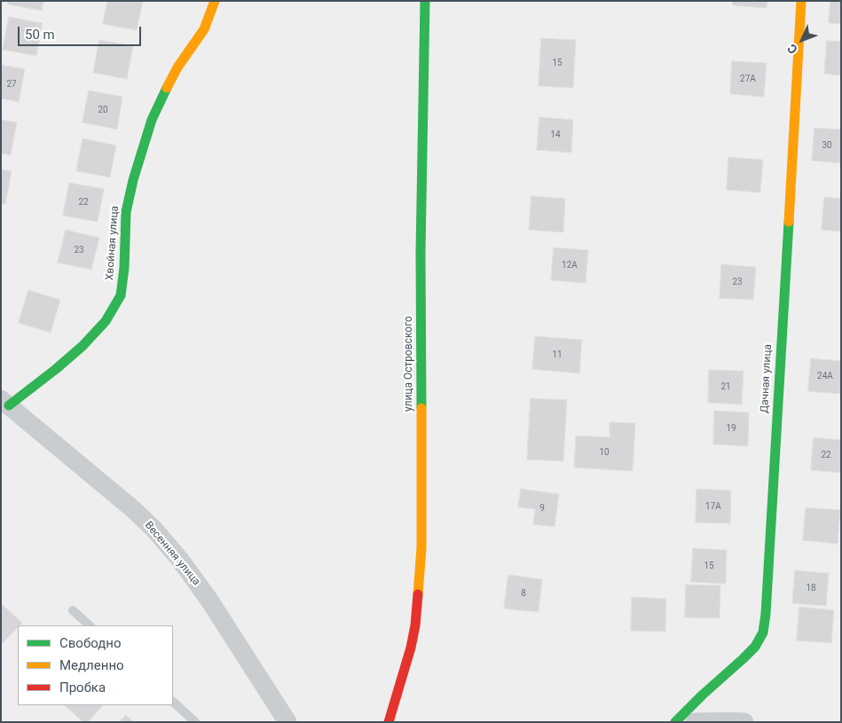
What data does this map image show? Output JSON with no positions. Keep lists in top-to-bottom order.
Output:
{
  "streets": {
    "street": [
      "Хвойная улица",
      "улица Островского",
      "Дачная улица",
      "Весенняя улица"
    ]
  },
  "crossings": [
    ["Хвойная улица", "Весенняя улица"]
  ],
  "house_numbers": [
    "15",
    "27А",
    "27",
    "20",
    "14",
    "30",
    "22",
    "23",
    "12А",
    "23",
    "11",
    "24А",
    "21",
    "19",
    "10",
    "22",
    "17А",
    "9",
    "15",
    "18",
    "8"
  ],
  "legend": ["Свободно", "Медленно", "Пробка"],
  "scale_bar": "50 m",
  "north": "bottom left"
}
